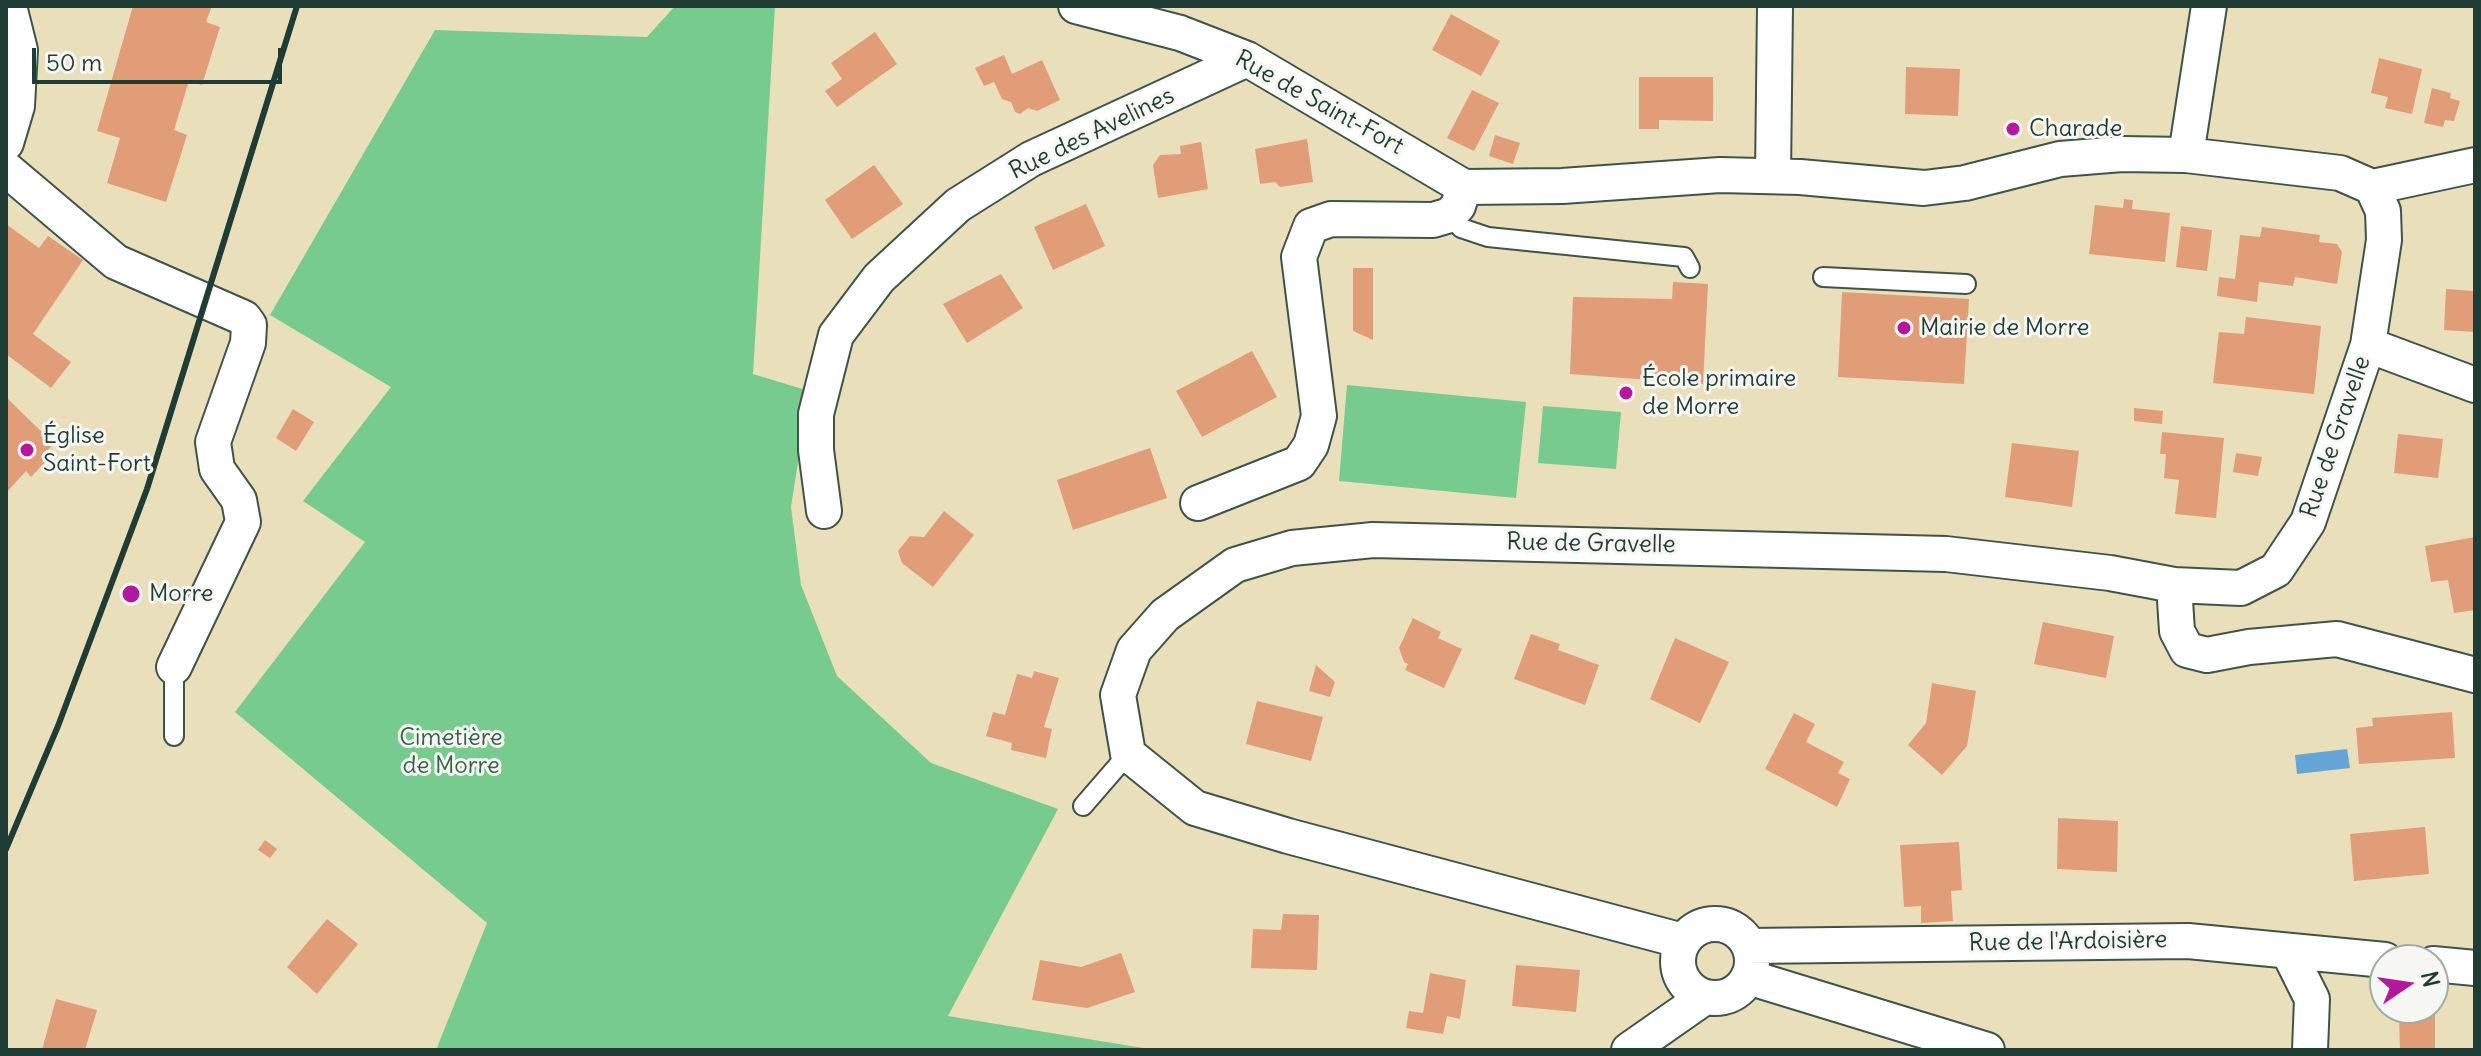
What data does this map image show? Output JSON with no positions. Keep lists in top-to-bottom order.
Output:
{
  "streets": {
    "street": [
      "Rue de Saint-Fort",
      "Rue des Avelines",
      "Rue de Gravelle",
      "Rue de l'Ardoisière"
    ]
  },
  "crossings": [
    ["Rue de Saint-Fort", "Rue des Avelines"]
  ],
  "parks": ["Cimetière de Morre"],
  "places": [
    "Charade",
    "Mairie de Morre",
    "École primaire de Morre",
    "Église Saint-Fort",
    "Morre"
  ],
  "scale_bar": "50 m",
  "north": "right"
}
